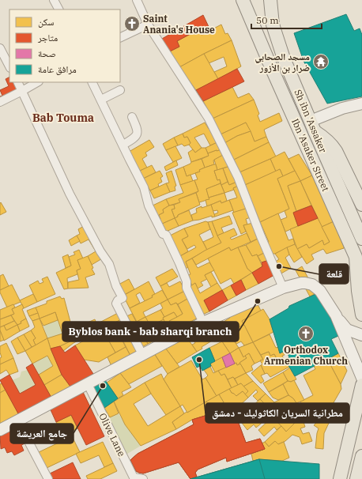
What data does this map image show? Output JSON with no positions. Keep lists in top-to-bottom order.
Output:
{
  "streets": {
    "main road": ["Sh ibn 'Assaker", "Ibn 'Asaker Street"],
    "street": ["Olive Lane"]
  },
  "districts": ["Bab Touma"],
  "places": {
    "church": ["Saint Anania's House", "Orthodox Armenian Church"],
    "temple": ["مسجد الصحابي ضرار بن الأزور"],
    "other": [
      "قلعة",
      "Byblos bank - bab sharqi branch",
      "مطرانية السريان الكاثوليك - دمشق",
      "جامع العريشة"
    ]
  },
  "legend": [
    "سكن",
    "متاجر",
    "صحة",
    "مرافق عامة"
  ],
  "scale_bar": "50 m"
}
